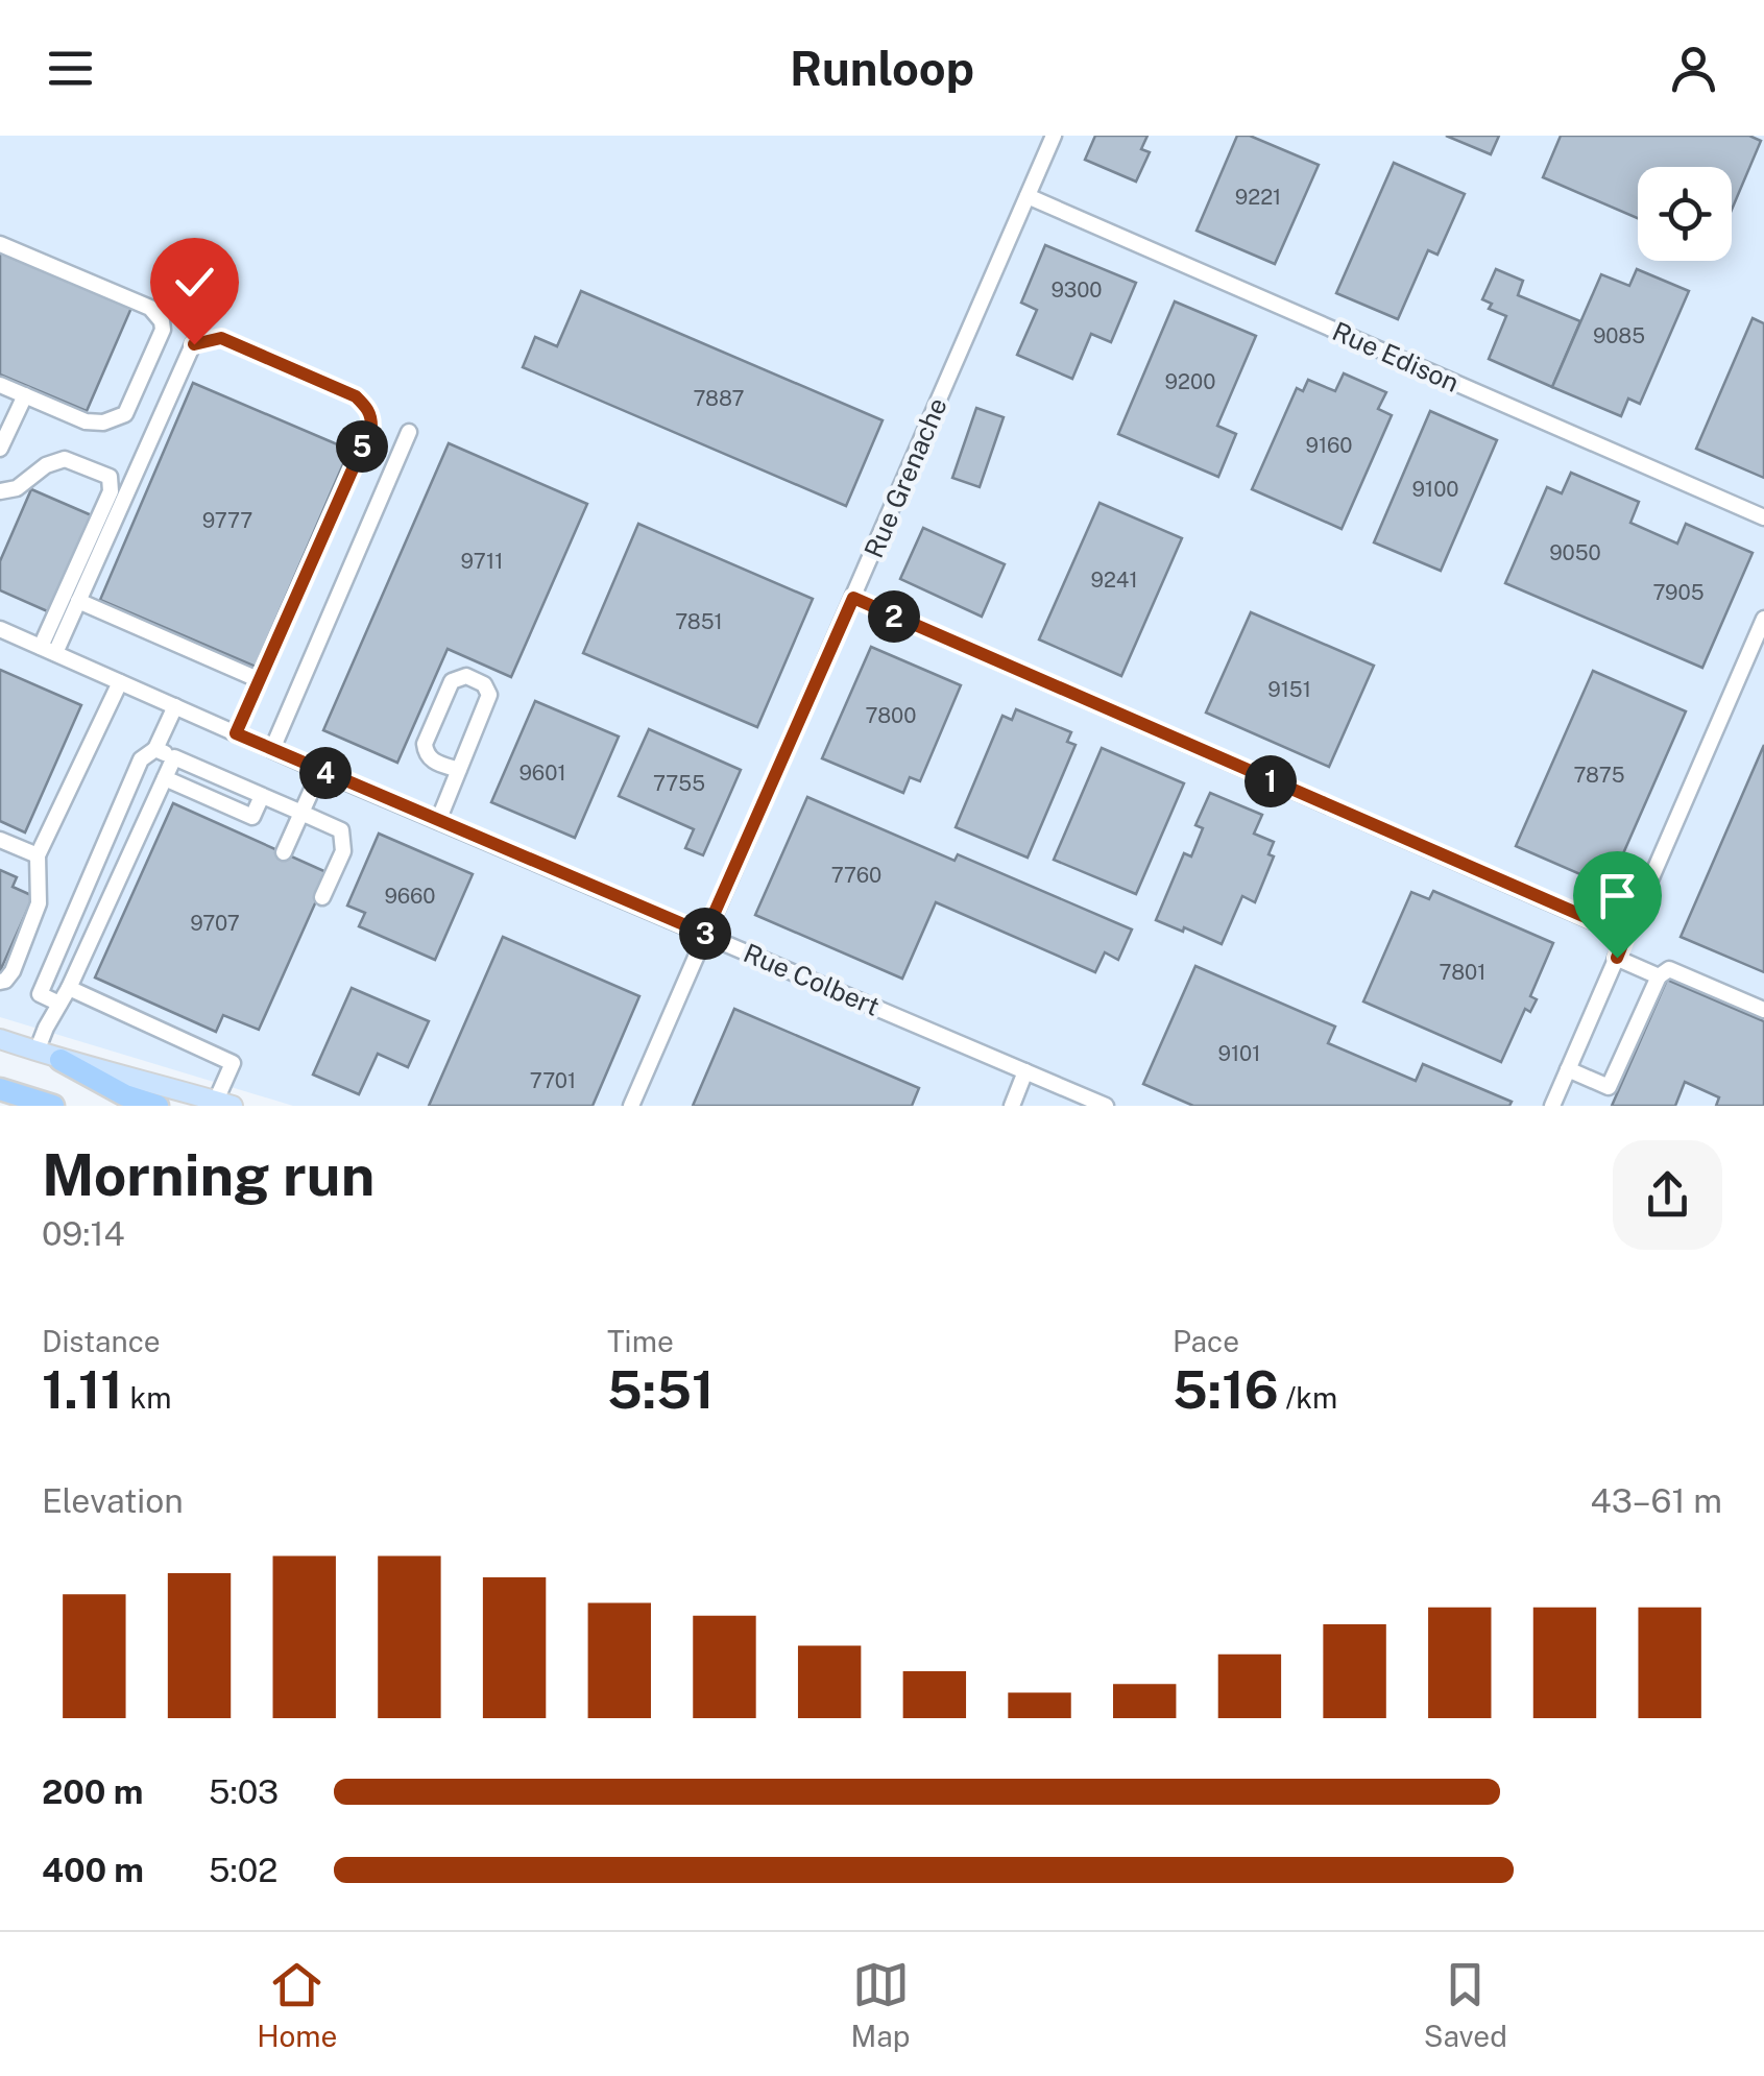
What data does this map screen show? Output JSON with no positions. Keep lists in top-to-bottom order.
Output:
{
  "streets": {
    "street": ["Rue Edison", "Rue Grenache", "Rue Colbert"]
  },
  "crossings": [
    ["Rue Edison", "Rue Grenache"],
    ["Rue Grenache", "Rue Colbert"]
  ],
  "house_numbers": [
    "9221",
    "9300",
    "9085",
    "9200",
    "7887",
    "9160",
    "9100",
    "9777",
    "9050",
    "9711",
    "9241",
    "7905",
    "7851",
    "9151",
    "7800",
    "9601",
    "7875",
    "7755",
    "7760",
    "9660",
    "9707",
    "7801",
    "9101",
    "7701"
  ],
  "page": {
    "header": "Runloop",
    "pins": [
      "5",
      "2",
      "4",
      "1",
      "3"
    ],
    "heading": ["Morning run", "09:14"],
    "stats": [
      ["Distance", "1.11 km"],
      ["Time", "5:51"],
      ["Pace", "5:16 /km"]
    ],
    "chart": ["Elevation", "43–61 m"],
    "list": [
      {
        "name": "200 m",
        "note": "5:03"
      },
      {
        "name": "400 m",
        "note": "5:02"
      }
    ],
    "tabs": ["Home", "Map", "Saved"]
  }
}
